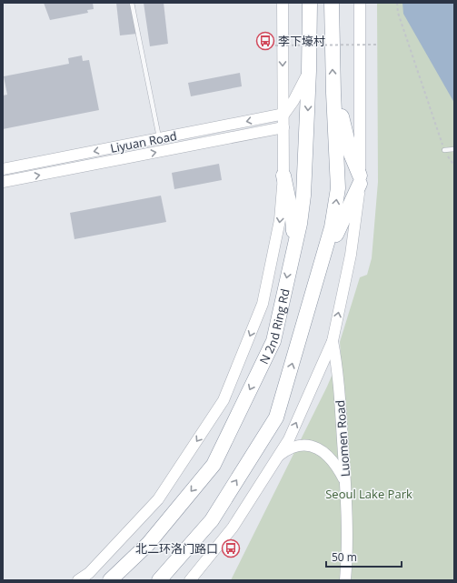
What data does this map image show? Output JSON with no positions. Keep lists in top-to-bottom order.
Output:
{
  "streets": {
    "highway": ["N 2nd Ring Rd"],
    "main road": ["Liyuan Road", "Luomen Road"]
  },
  "parks": ["Seoul Lake Park"],
  "places": {
    "bus stop": ["李下壕村", "北二环洛门路口"]
  },
  "scale_bar": "50 m"
}
